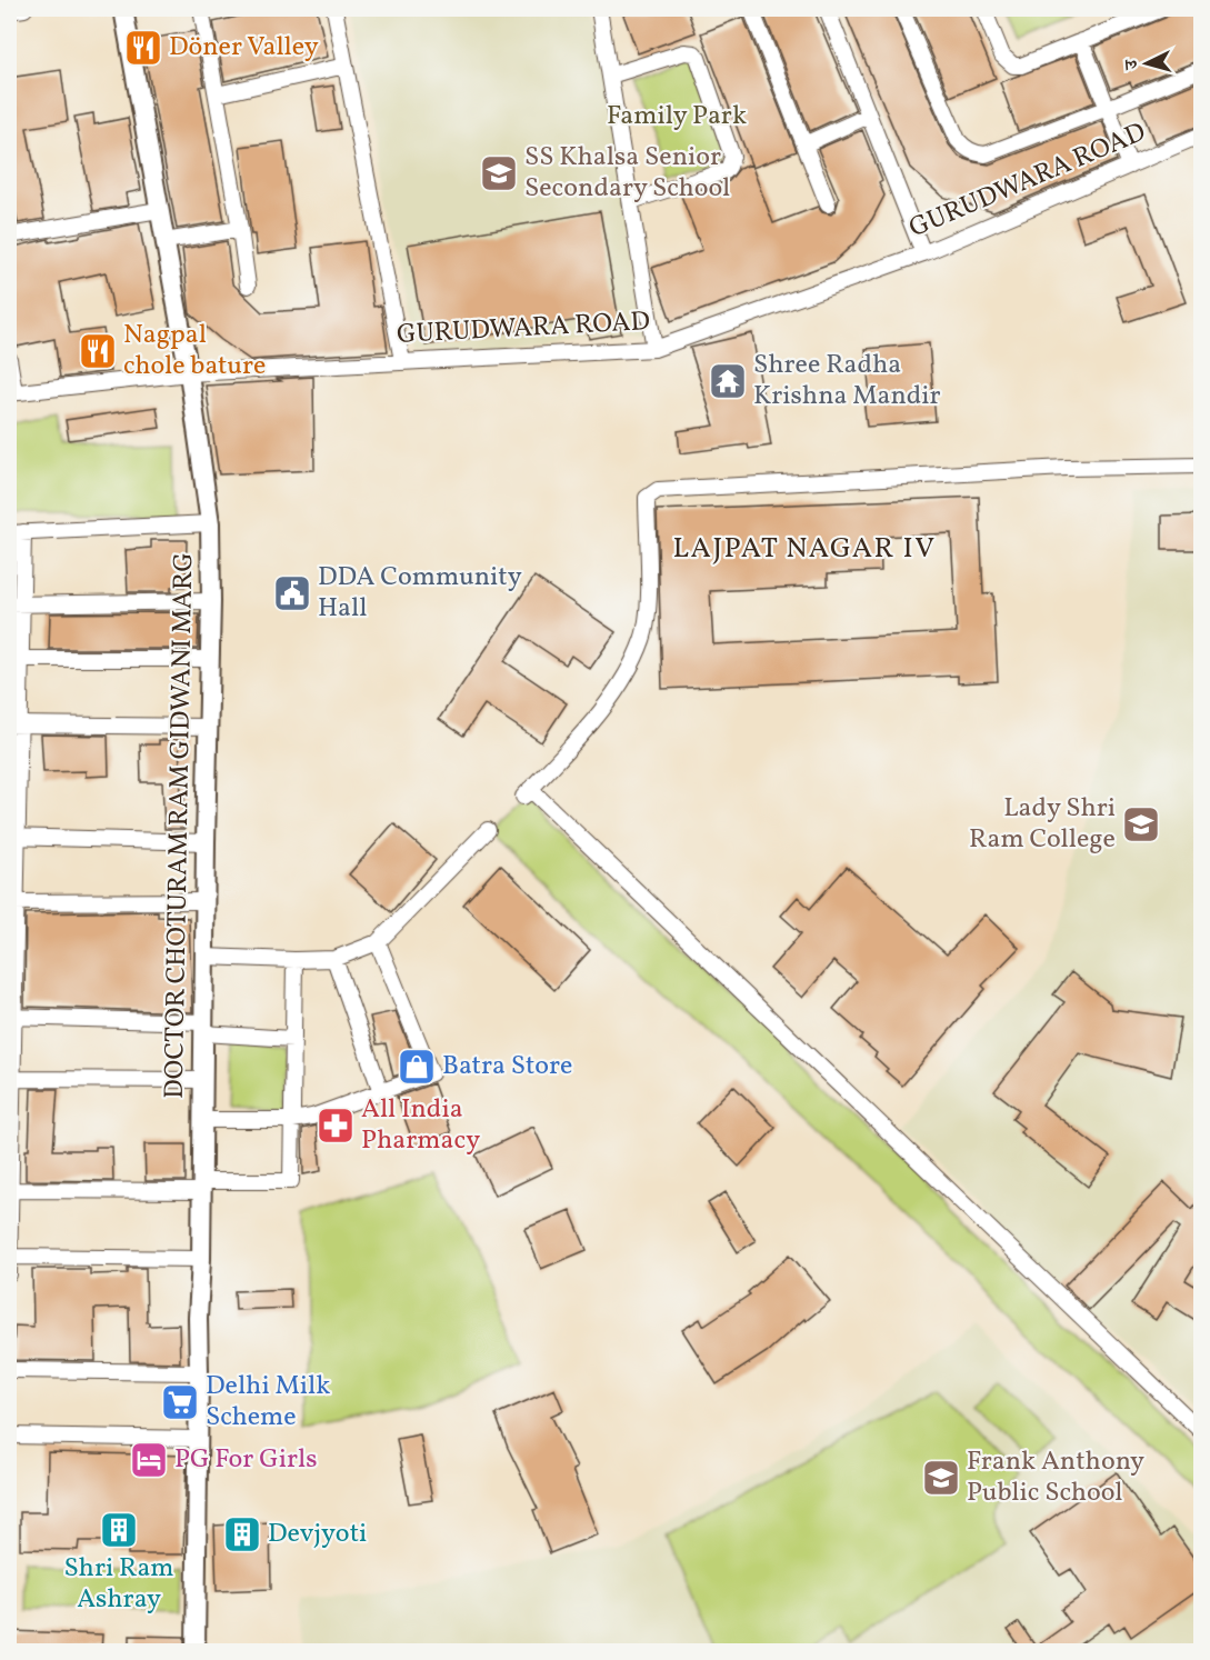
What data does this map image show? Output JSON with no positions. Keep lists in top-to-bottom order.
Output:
{
  "streets": {
    "street": ["GURUDWARA ROAD", "DOCTOR CHOTURAM RAM GIDWANI MARG"]
  },
  "crossings": [
    ["GURUDWARA ROAD", "DOCTOR CHOTURAM RAM GIDWANI MARG"]
  ],
  "districts": ["LAJPAT NAGAR IV"],
  "parks": ["Family Park"],
  "places": {
    "restaurant": ["Döner Valley", "Nagpal chole bature"],
    "school or university": ["SS Khalsa Senior Secondary School", "Lady Shri Ram College", "Frank Anthony Public School"],
    "temple": ["Shree Radha Krishna Mandir"],
    "public building": ["DDA Community Hall"],
    "shop": ["Batra Store"],
    "pharmacy": ["All India Pharmacy"],
    "supermarket": ["Delhi Milk Scheme"],
    "hotel": ["PG For Girls"],
    "building": ["Shri Ram Ashray", "Devjyoti"]
  },
  "north": "left"
}
